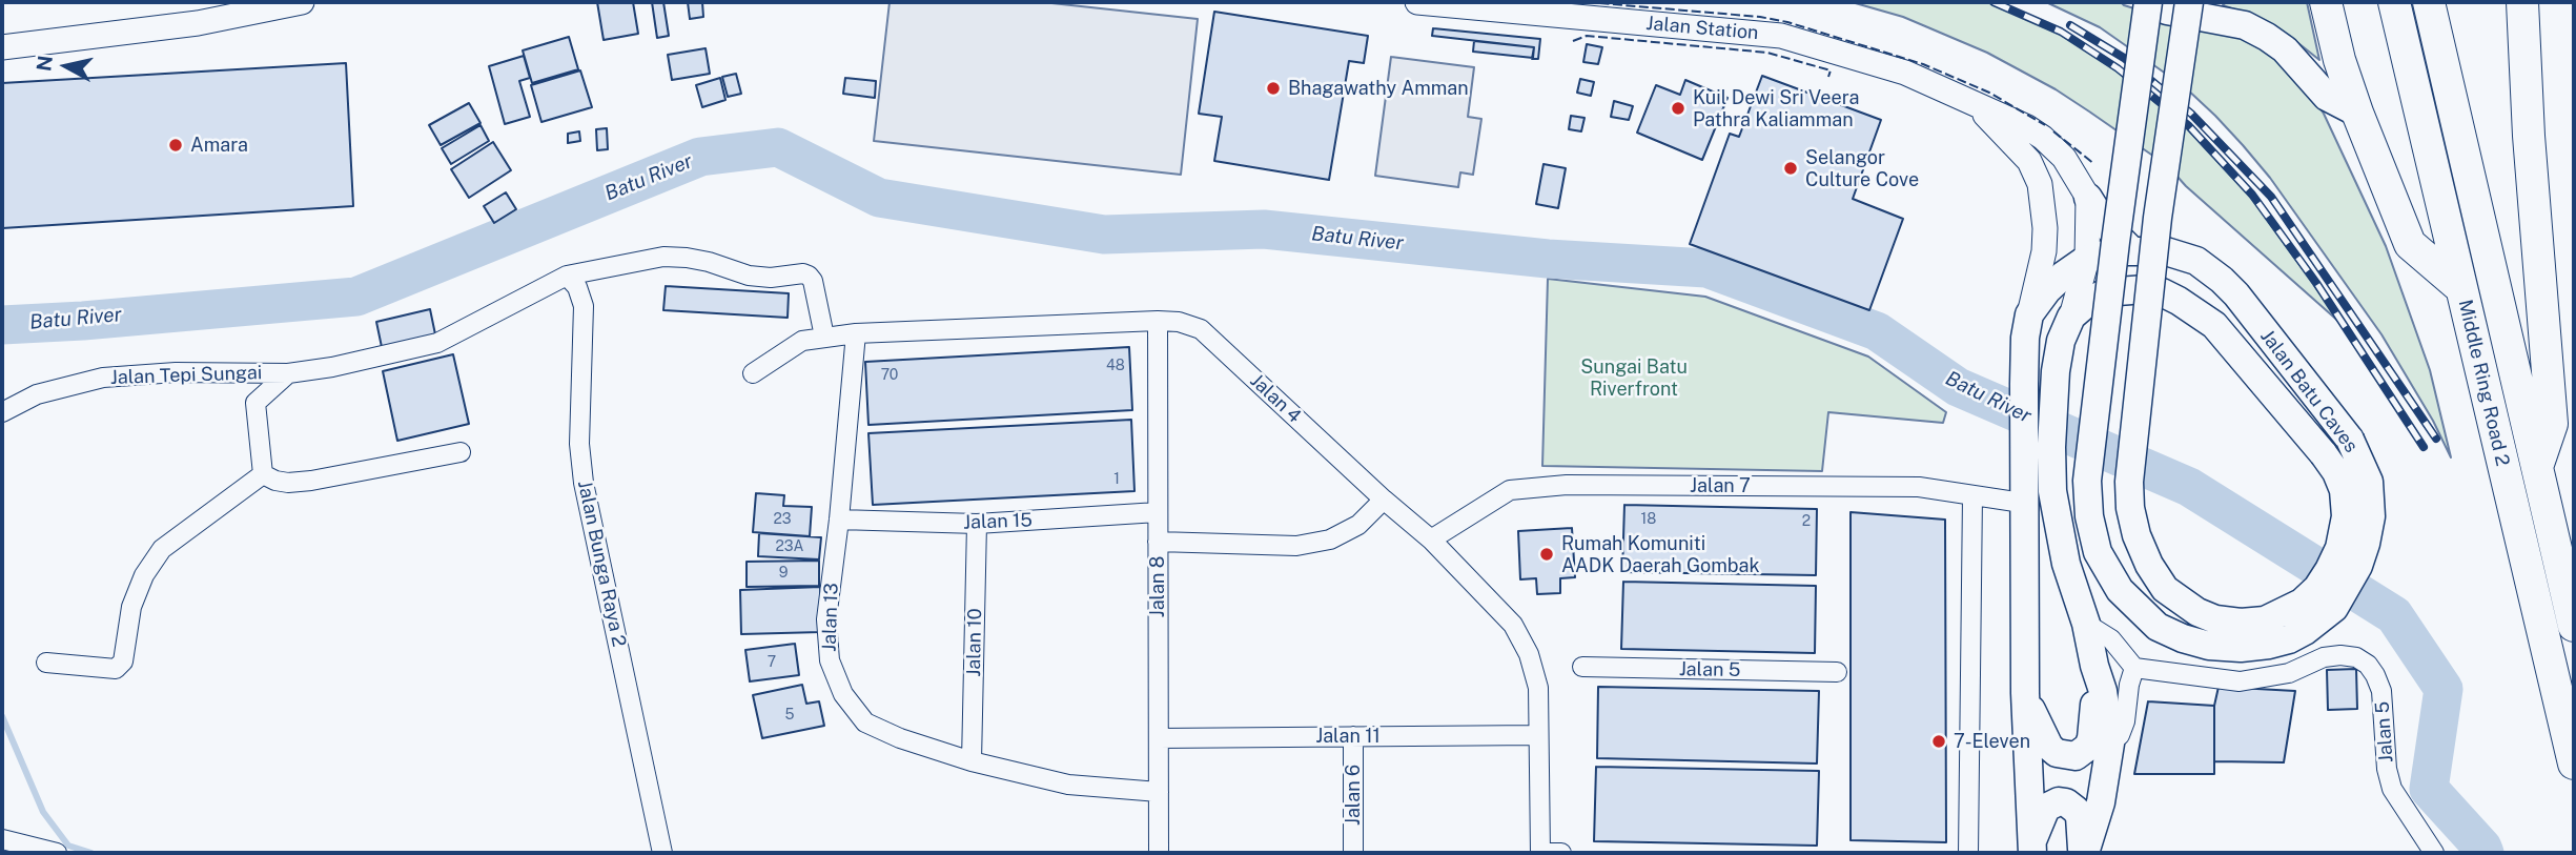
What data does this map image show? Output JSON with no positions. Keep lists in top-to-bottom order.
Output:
{
  "streets": {
    "highway": ["Middle Ring Road 2"],
    "main road": ["Jalan Batu Caves"],
    "street": [
      "Jalan Station",
      "Jalan Tepi Sungai",
      "Jalan 4",
      "Jalan 7",
      "Jalan 15",
      "Jalan Bunga Raya 2",
      "Jalan 8",
      "Jalan 13",
      "Jalan 10",
      "Jalan 5",
      "Jalan 11",
      "Jalan 6"
    ]
  },
  "crossings": [
    ["Jalan Station", "Jalan Batu Caves"],
    ["Jalan Tepi Sungai", "Jalan 4"],
    ["Jalan Tepi Sungai", "Jalan Bunga Raya 2"],
    ["Jalan 4", "Jalan 7"],
    ["Jalan 4", "Jalan 8"],
    ["Jalan 4", "Jalan 13"],
    ["Jalan 4", "Jalan 11"],
    ["Jalan 15", "Jalan 8"],
    ["Jalan 15", "Jalan 13"],
    ["Jalan 15", "Jalan 10"],
    ["Jalan 8", "Jalan 13"],
    ["Jalan 8", "Jalan 11"],
    ["Jalan 13", "Jalan 10"],
    ["Jalan 11", "Jalan 6"]
  ],
  "water": ["Batu River"],
  "parks": ["Sungai Batu Riverfront"],
  "places": [
    "Bhagawathy Amman",
    "Kuil Dewi Sri Veera Pathra Kaliamman",
    "Amara",
    "Selangor Culture Cove",
    "Rumah Komuniti AADK Daerah Gombak",
    "7-Eleven"
  ],
  "house_numbers": [
    "48",
    "70",
    "1",
    "23",
    "18",
    "2",
    "23A",
    "9",
    "7",
    "5"
  ],
  "north": "left"
}
